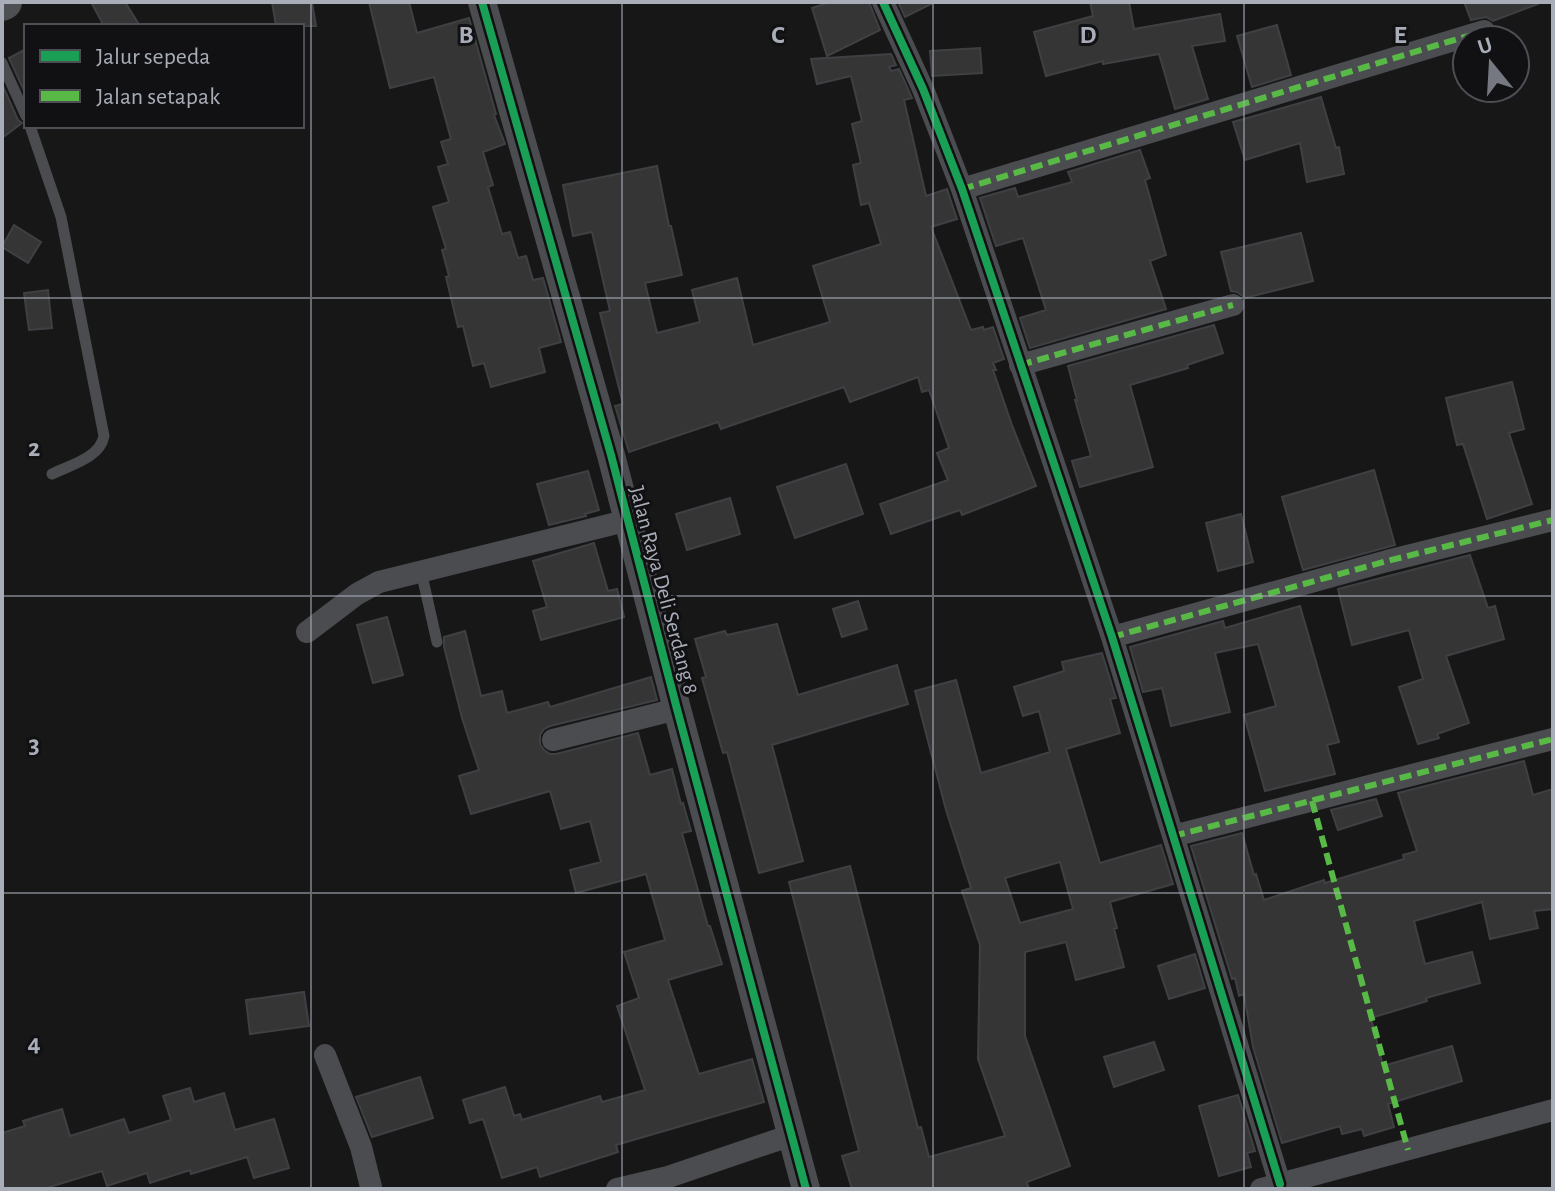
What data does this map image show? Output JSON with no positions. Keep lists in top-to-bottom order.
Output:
{
  "streets": {
    "street": ["Jalan Raya Deli Serdang 8"]
  },
  "legend": ["Jalur sepeda", "Jalan setapak"],
  "north": "top",
  "grid": {
    "columns": [
      "B",
      "C",
      "D",
      "E"
    ],
    "rows": ["2", "3", "4"]
  }
}
